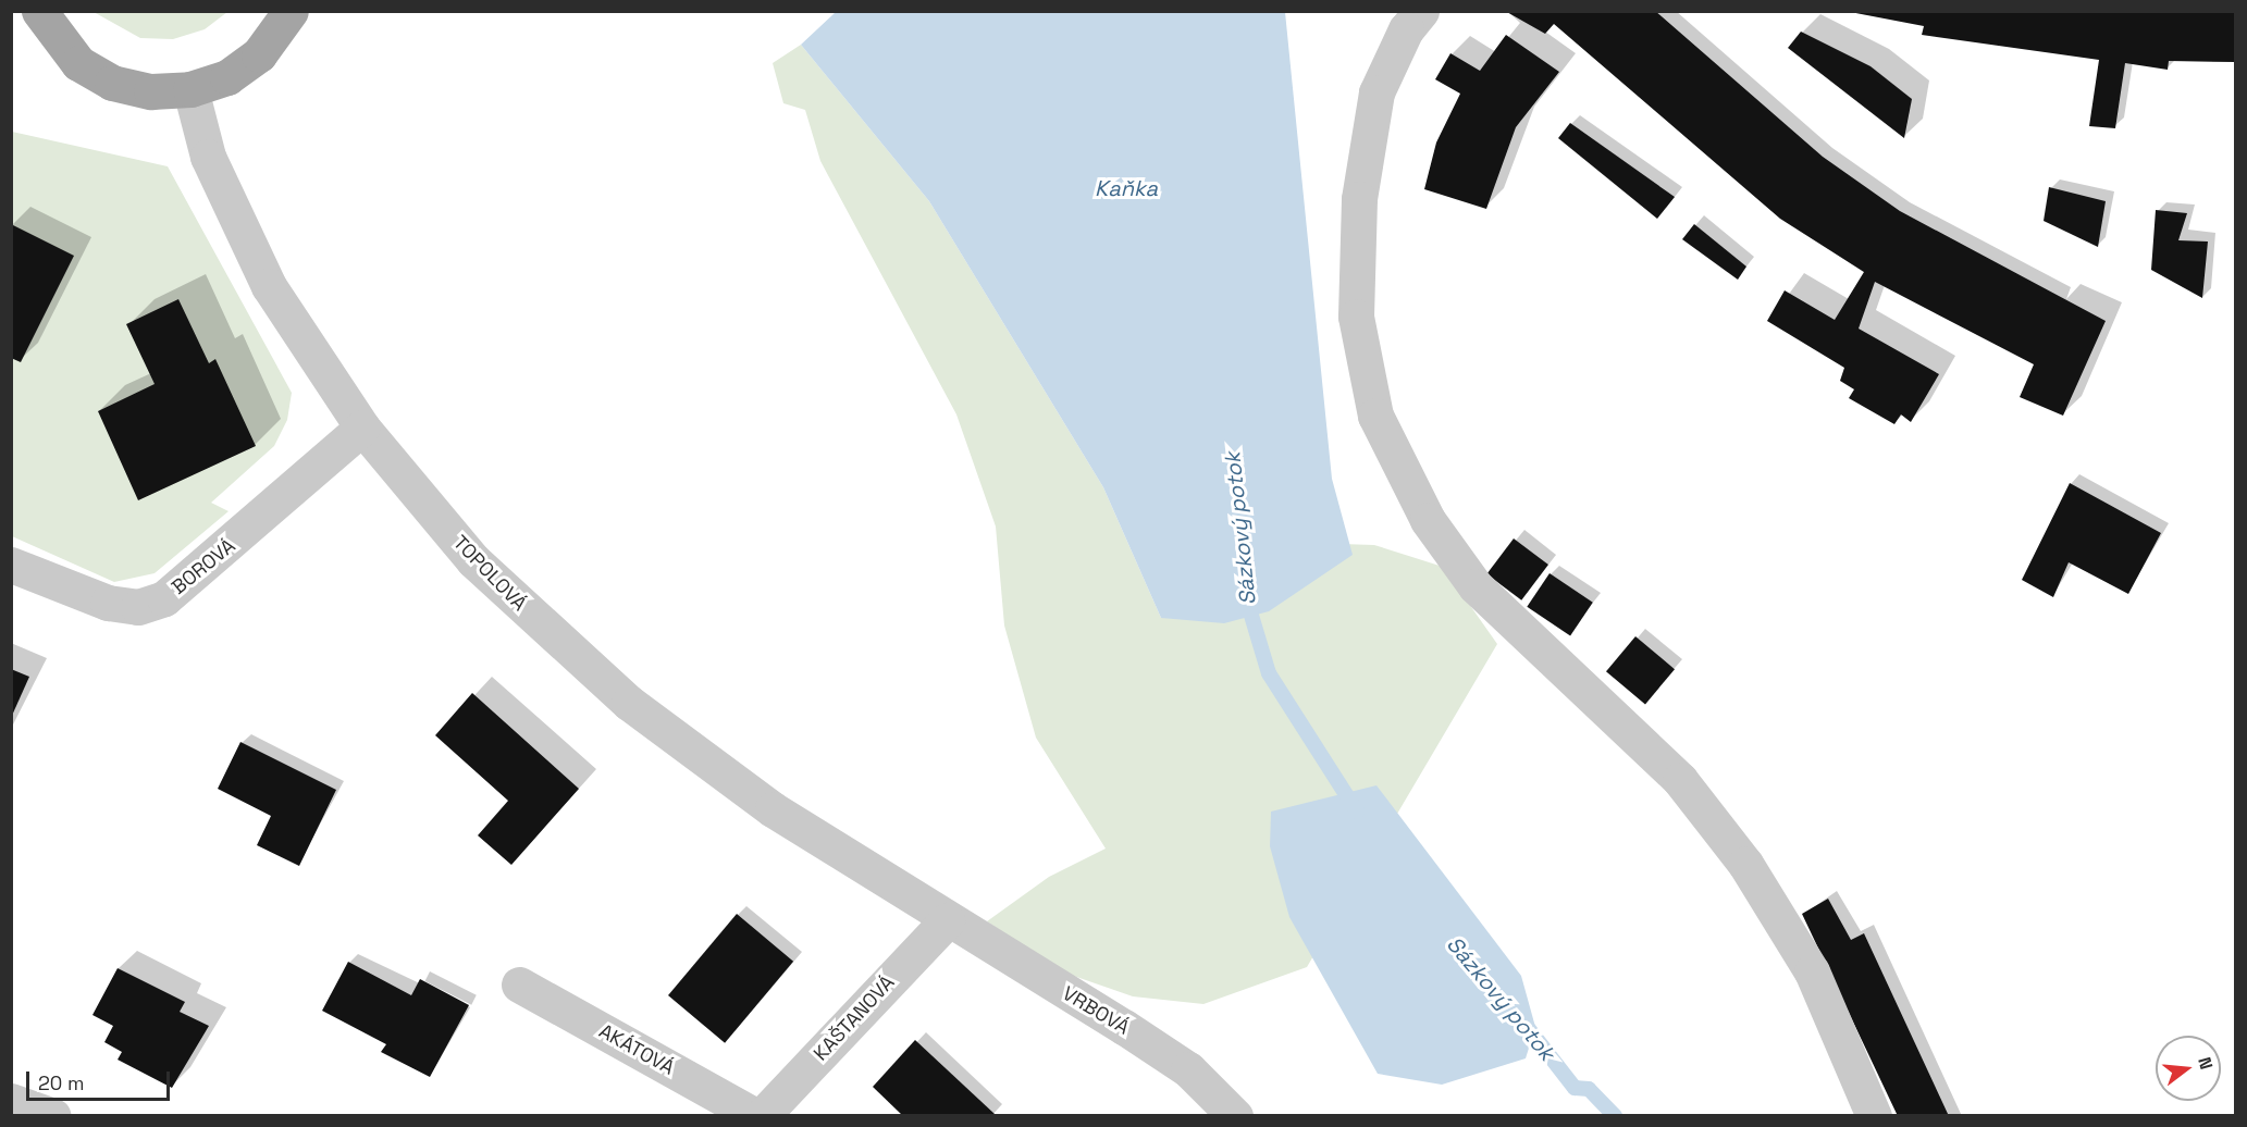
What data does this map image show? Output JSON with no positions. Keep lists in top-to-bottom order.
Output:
{
  "streets": {
    "street": [
      "BOROVÁ",
      "TOPOLOVÁ",
      "VRBOVÁ",
      "KAŠTANOVÁ",
      "AKÁTOVÁ"
    ]
  },
  "crossings": [
    ["BOROVÁ", "TOPOLOVÁ"],
    ["TOPOLOVÁ", "VRBOVÁ"],
    ["TOPOLOVÁ", "KAŠTANOVÁ"],
    ["VRBOVÁ", "KAŠTANOVÁ"]
  ],
  "water": ["Kaňka", "Sázkový potok"],
  "scale_bar": "20 m",
  "north": "right"
}
